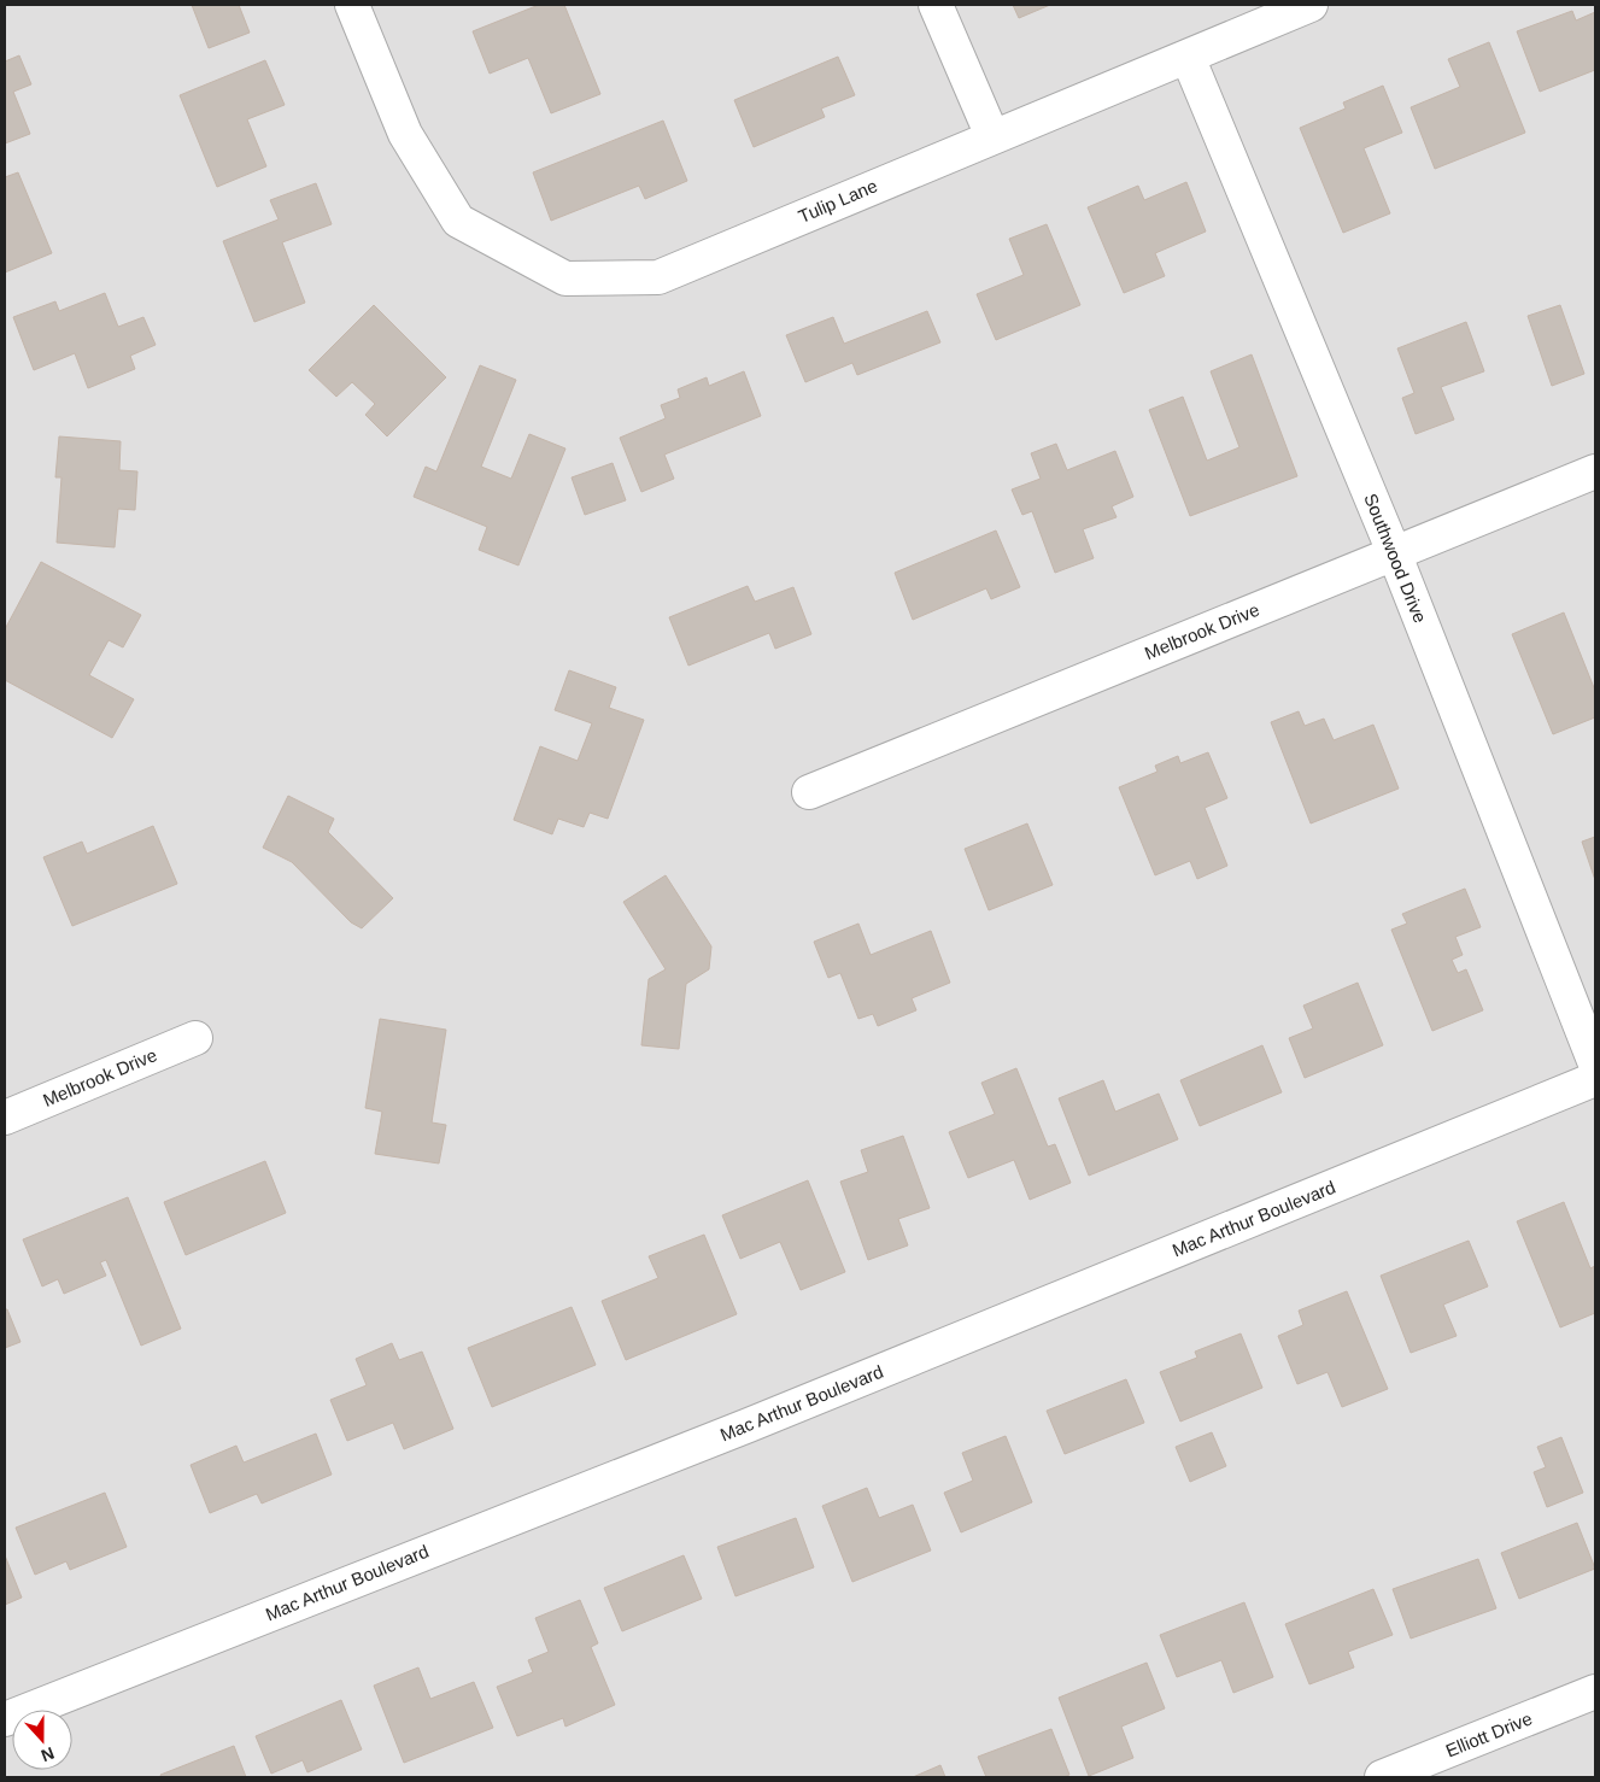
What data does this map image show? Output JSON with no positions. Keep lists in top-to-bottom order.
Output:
{
  "streets": {
    "street": [
      "Tulip Lane",
      "Southwood Drive",
      "Melbrook Drive",
      "Mac Arthur Boulevard",
      "Elliott Drive"
    ]
  },
  "crossings": [
    ["Tulip Lane", "Southwood Drive"],
    ["Southwood Drive", "Melbrook Drive"]
  ],
  "north": "bottom"
}
